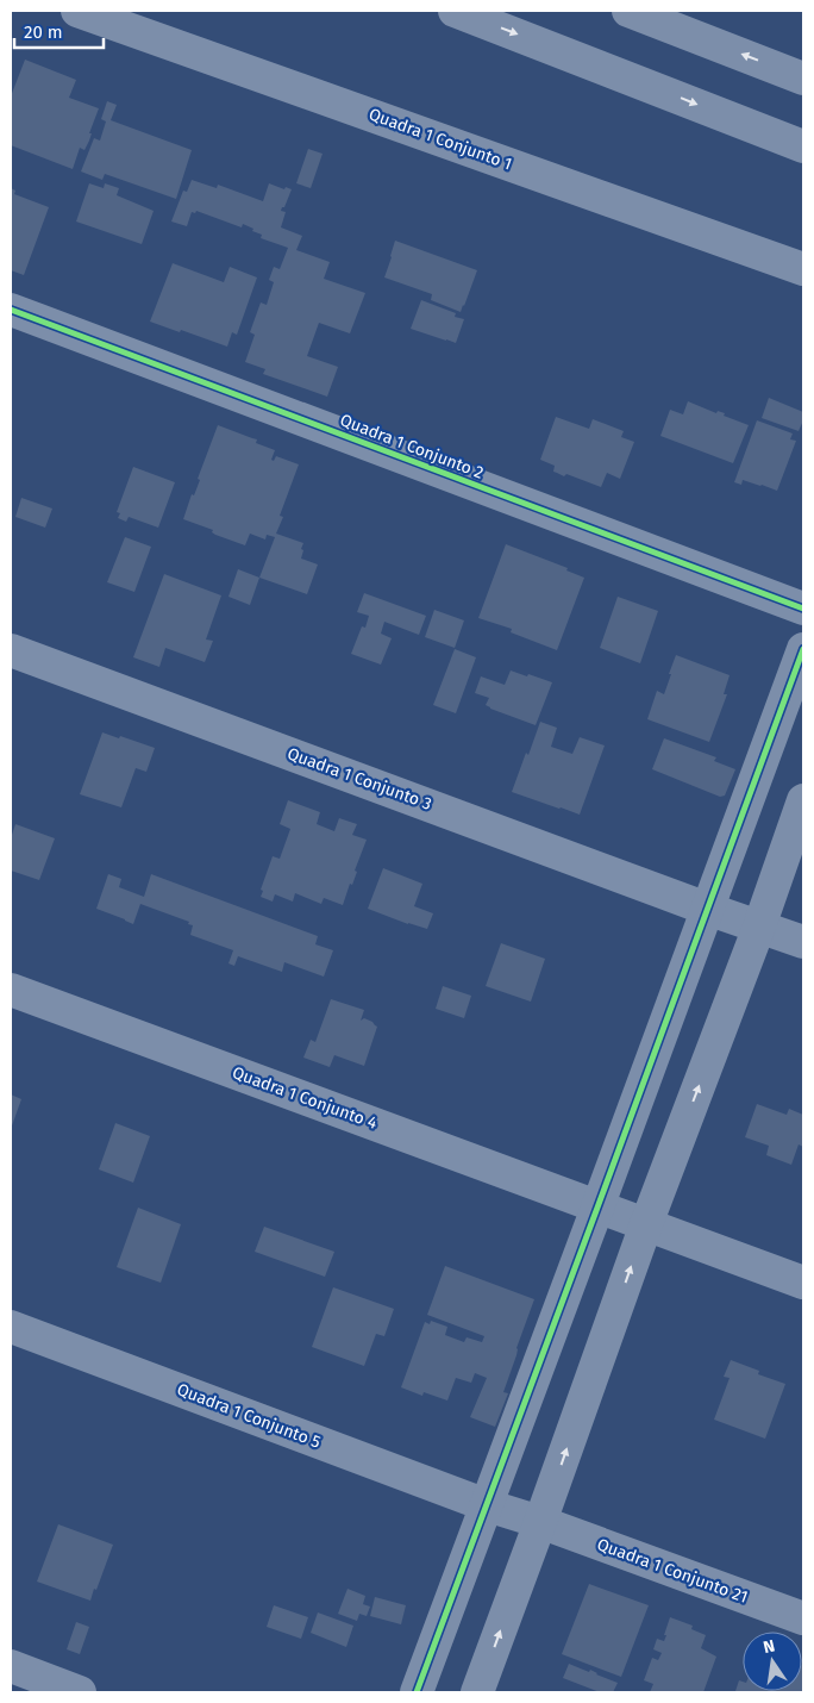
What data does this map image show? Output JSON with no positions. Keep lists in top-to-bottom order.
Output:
{
  "streets": {
    "street": [
      "Quadra 1 Conjunto 1",
      "Quadra 1 Conjunto 2",
      "Quadra 1 Conjunto 3",
      "Quadra 1 Conjunto 4",
      "Quadra 1 Conjunto 5",
      "Quadra 1 Conjunto 21"
    ]
  },
  "crossings": [
    ["Quadra 1 Conjunto 5", "Quadra 1 Conjunto 21"]
  ],
  "scale_bar": "20 m",
  "north": "top"
}
